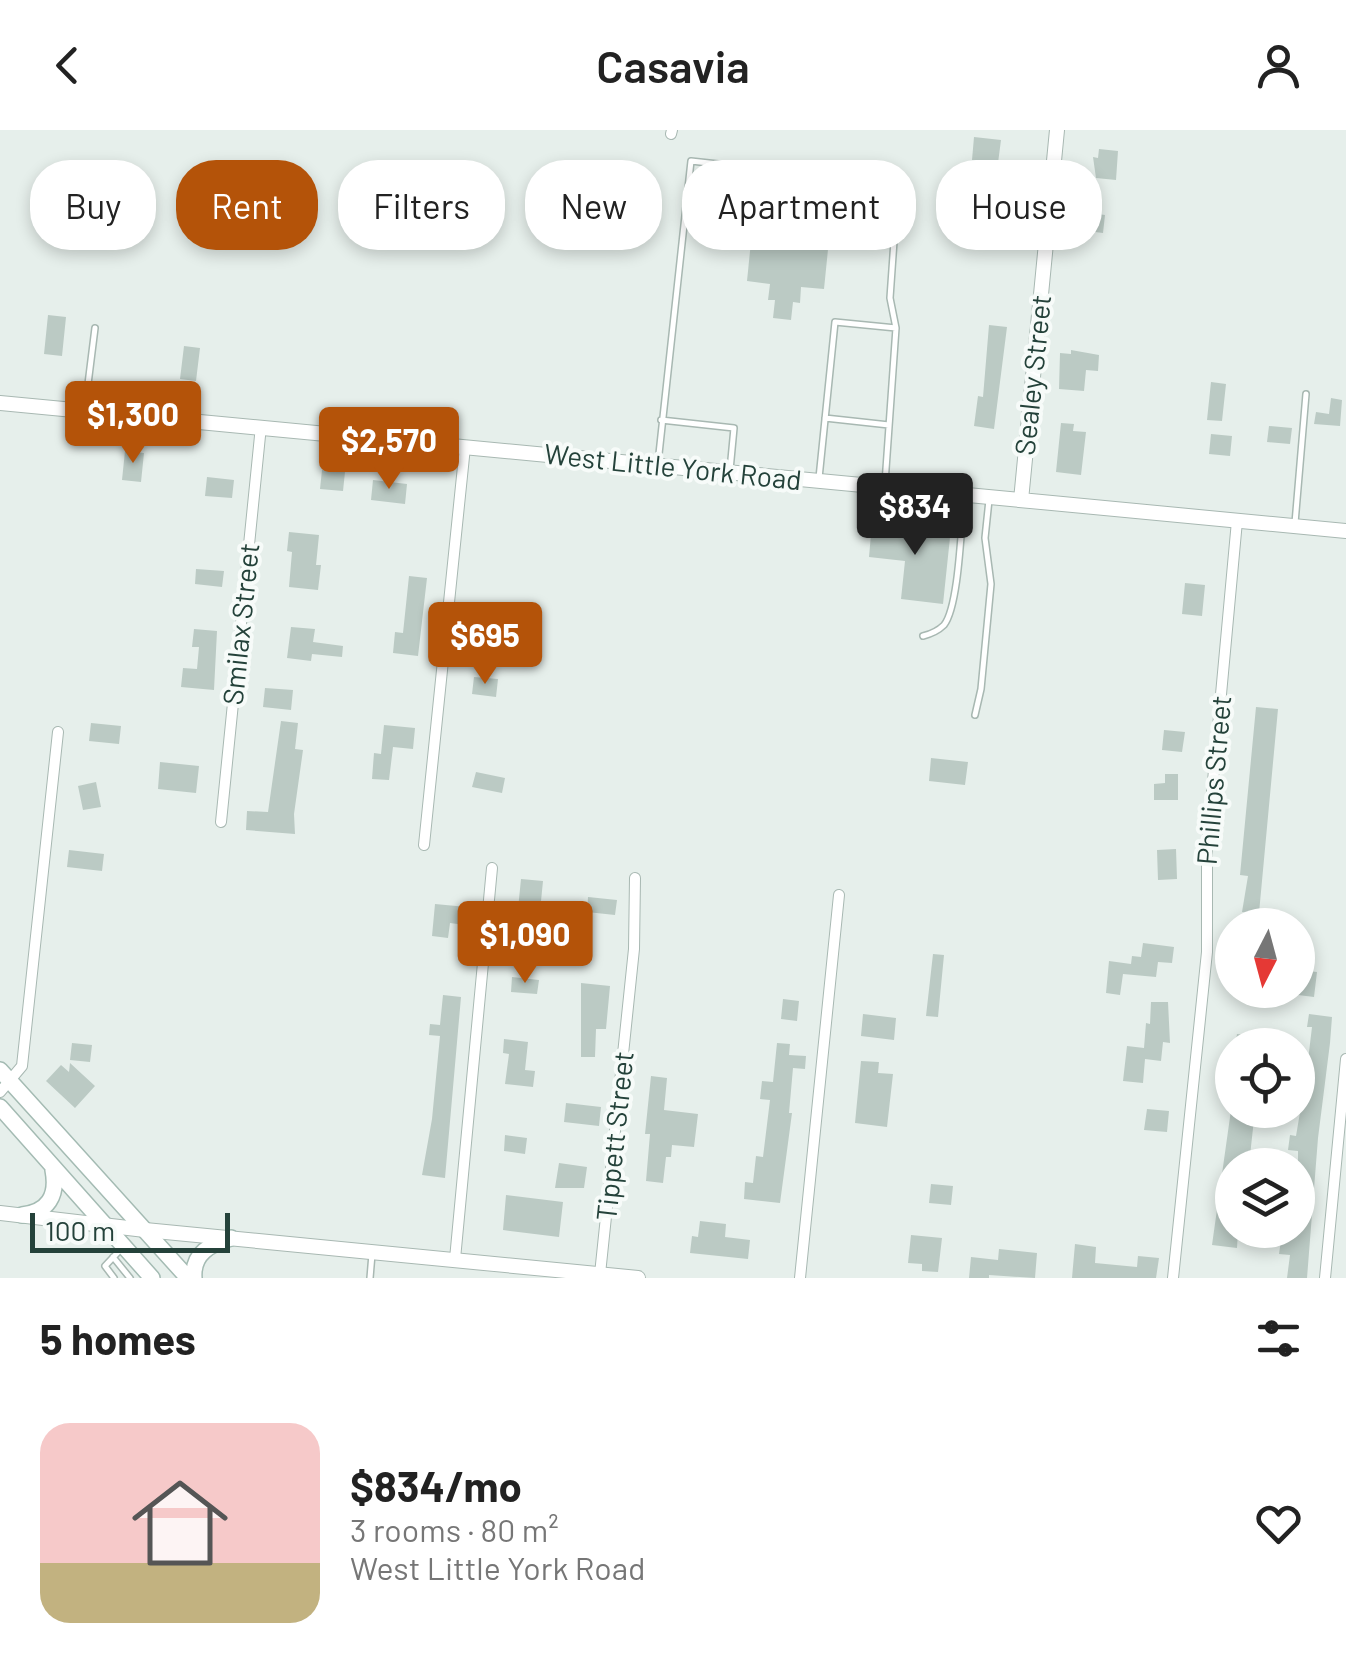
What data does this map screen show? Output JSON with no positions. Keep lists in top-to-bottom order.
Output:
{
  "streets": {
    "street": [
      "Sealey Street",
      "West Little York Road",
      "Smilax Street",
      "Phillips Street",
      "Tippett Street"
    ]
  },
  "crossings": [
    ["Sealey Street", "West Little York Road"],
    ["West Little York Road", "Smilax Street"],
    ["West Little York Road", "Phillips Street"]
  ],
  "scale_bar": "100 m",
  "north": "bottom",
  "page": {
    "header": "Casavia",
    "chip": [
      "Buy",
      "Rent",
      "Filters",
      "New",
      "Apartment",
      "House"
    ],
    "price": [
      "$1,300",
      "$2,570",
      "$834",
      "$695",
      "$1,090"
    ],
    "scale": "100 m",
    "heading": "5 homes",
    "list": [
      {
        "name": "$834/mo",
        "note": "3 rooms · 80 m² · West Little York Road"
      }
    ]
  }
}
